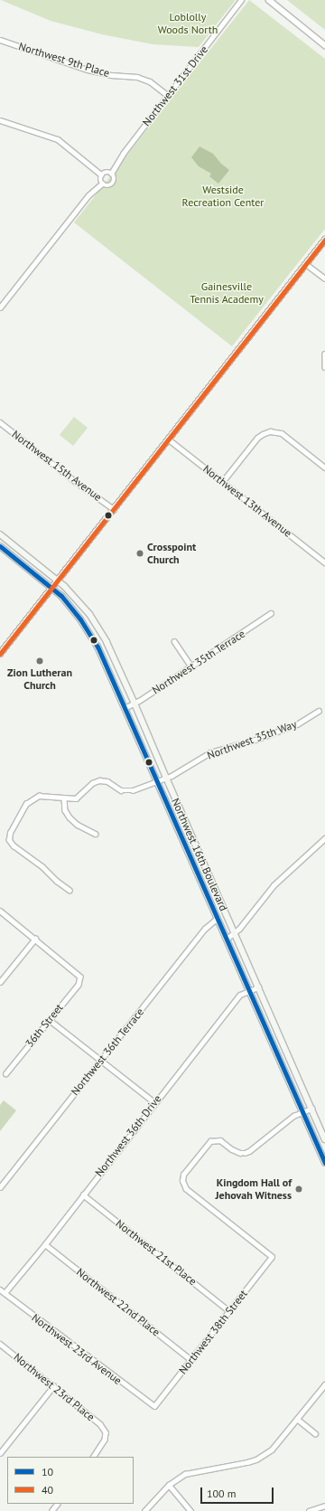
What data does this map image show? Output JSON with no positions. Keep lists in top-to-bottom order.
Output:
{
  "streets": {
    "main road": ["Northwest 16th Boulevard"],
    "street": [
      "Northwest 9th Place",
      "Northwest 31st Drive",
      "Northwest 15th Avenue",
      "Northwest 13th Avenue",
      "Northwest 35th Terrace",
      "Northwest 35th Way",
      "36th Street",
      "Northwest 36th Terrace",
      "Northwest 36th Drive",
      "Northwest 21st Place",
      "Northwest 22nd Place",
      "Northwest 38th Street",
      "Northwest 23rd Avenue",
      "Northwest 23rd Place"
    ]
  },
  "crossings": [
    ["Northwest 9th Place", "Northwest 31st Drive"],
    ["Northwest 35th Terrace", "Northwest 16th Boulevard"],
    ["Northwest 35th Way", "Northwest 16th Boulevard"],
    ["Northwest 16th Boulevard", "Northwest 36th Terrace"],
    ["Northwest 16th Boulevard", "Northwest 36th Drive"],
    ["Northwest 16th Boulevard", "Northwest 38th Street"],
    ["Northwest 36th Drive", "Northwest 21st Place"],
    ["Northwest 36th Drive", "Northwest 22nd Place"],
    ["Northwest 36th Drive", "Northwest 23rd Avenue"],
    ["Northwest 21st Place", "Northwest 38th Street"],
    ["Northwest 22nd Place", "Northwest 38th Street"],
    ["Northwest 38th Street", "Northwest 23rd Avenue"]
  ],
  "parks": ["Loblolly Woods North", "Westside Recreation Center", "Gainesville Tennis Academy"],
  "places": ["Crosspoint Church", "Zion Lutheran Church", "Kingdom Hall of Jehovah Witness"],
  "lines": ["transit line 40", "transit line 10"],
  "legend": ["10", "40"],
  "scale_bar": "100 m"
}
